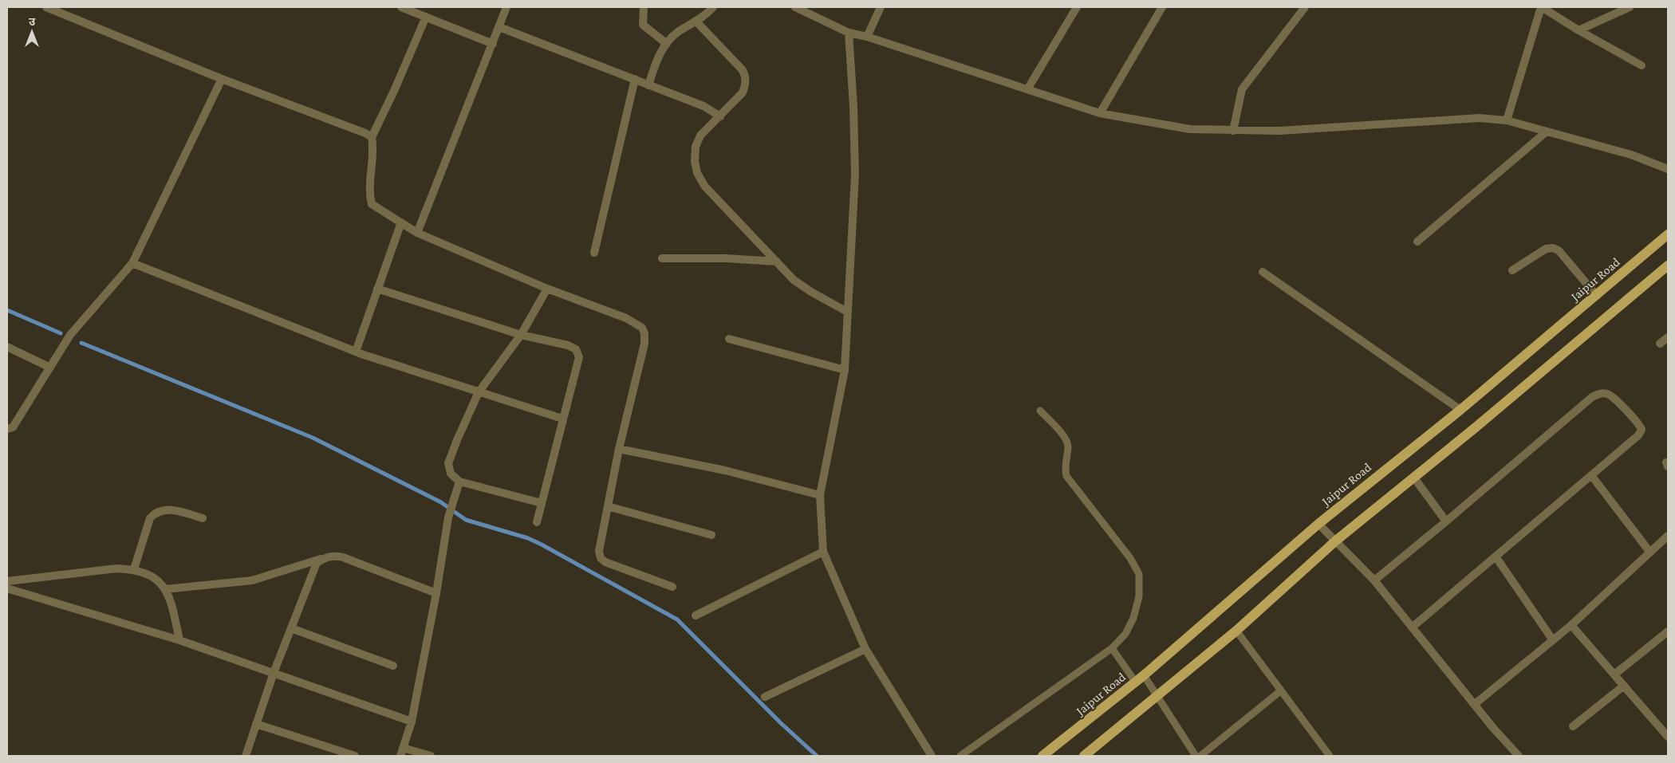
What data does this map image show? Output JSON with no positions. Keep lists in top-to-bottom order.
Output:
{
  "streets": {
    "main road": ["Jaipur Road"]
  },
  "north": "top"
}
